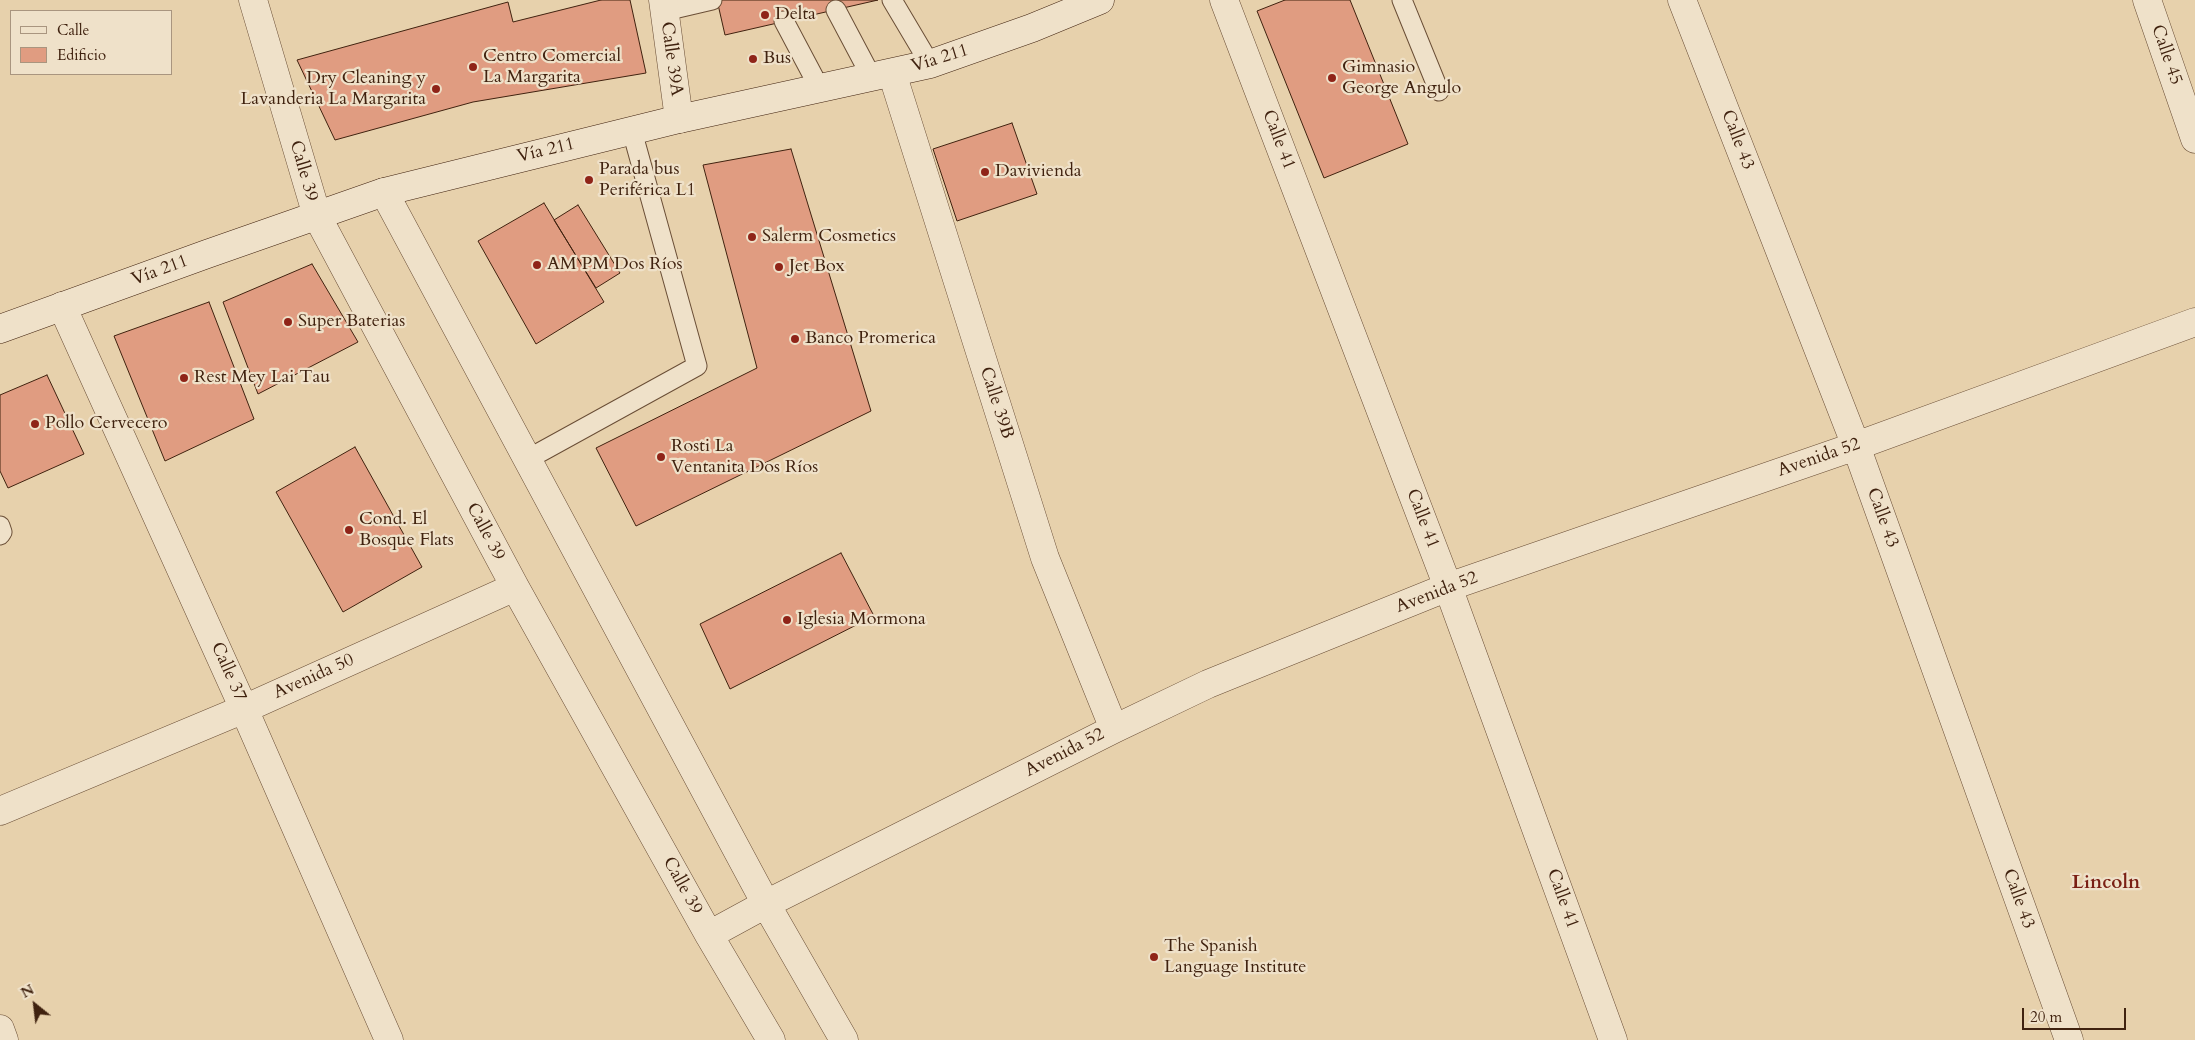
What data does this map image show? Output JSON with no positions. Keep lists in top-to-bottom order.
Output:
{
  "streets": {
    "street": [
      "Calle 45",
      "Calle 39A",
      "Vía 211",
      "Calle 41",
      "Calle 43",
      "Calle 39",
      "Calle 39B",
      "Avenida 52",
      "Calle 37",
      "Avenida 50"
    ]
  },
  "crossings": [
    ["Calle 39A", "Vía 211"],
    ["Vía 211", "Calle 39"],
    ["Vía 211", "Calle 39B"],
    ["Vía 211", "Calle 37"],
    ["Calle 41", "Avenida 52"],
    ["Calle 43", "Avenida 52"],
    ["Calle 39", "Avenida 52"],
    ["Calle 39", "Avenida 50"],
    ["Calle 39B", "Avenida 52"],
    ["Calle 37", "Avenida 50"]
  ],
  "districts": ["Lincoln"],
  "places": [
    "Delta",
    "Bus",
    "Centro Comercial La Margarita",
    "Gimnasio George Angulo",
    "Dry Cleaning y Lavanderia La Margarita",
    "Davivienda",
    "Parada bus Periférica L1",
    "Salerm Cosmetics",
    "AM PM Dos Ríos",
    "Jet Box",
    "Super Baterias",
    "Banco Promerica",
    "Rest Mey Lai Tau",
    "Pollo Cervecero",
    "Rosti La Ventanita Dos Ríos",
    "Cond. El Bosque Flats",
    "Iglesia Mormona",
    "The Spanish Language Institute"
  ],
  "legend": ["Calle", "Edificio"],
  "scale_bar": "20 m",
  "north": "top left"
}
